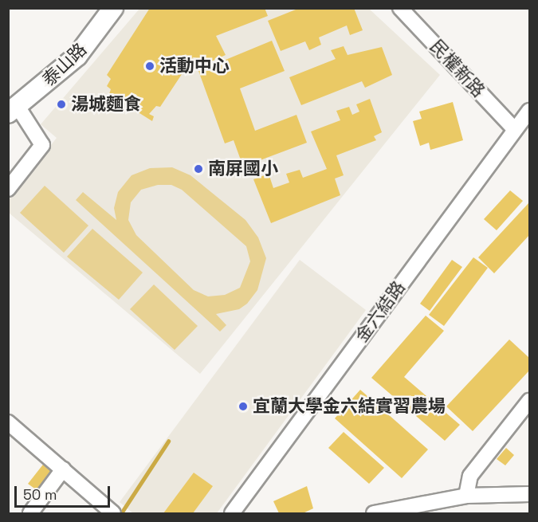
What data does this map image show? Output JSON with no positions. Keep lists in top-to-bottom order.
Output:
{
  "streets": {
    "main road": ["泰山路"],
    "street": ["民權新路", "金六結路"]
  },
  "crossings": [
    ["民權新路", "金六結路"]
  ],
  "places": [
    "活動中心",
    "湯城麵食",
    "南屏國小",
    "宜蘭大學金六結實習農場"
  ],
  "scale_bar": "50 m"
}
